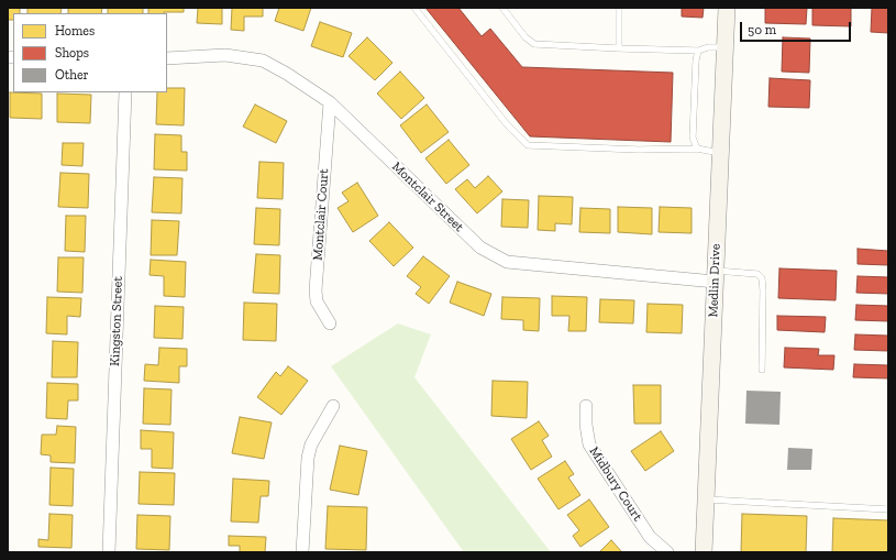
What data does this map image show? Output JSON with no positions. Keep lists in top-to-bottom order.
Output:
{
  "streets": {
    "street": [
      "Montclair Street",
      "Montclair Court",
      "Medlin Drive",
      "Kingston Street",
      "Midbury Court"
    ]
  },
  "crossings": [
    ["Montclair Street", "Montclair Court"],
    ["Montclair Street", "Medlin Drive"]
  ],
  "legend": ["Homes", "Shops", "Other"],
  "scale_bar": "50 m"
}
